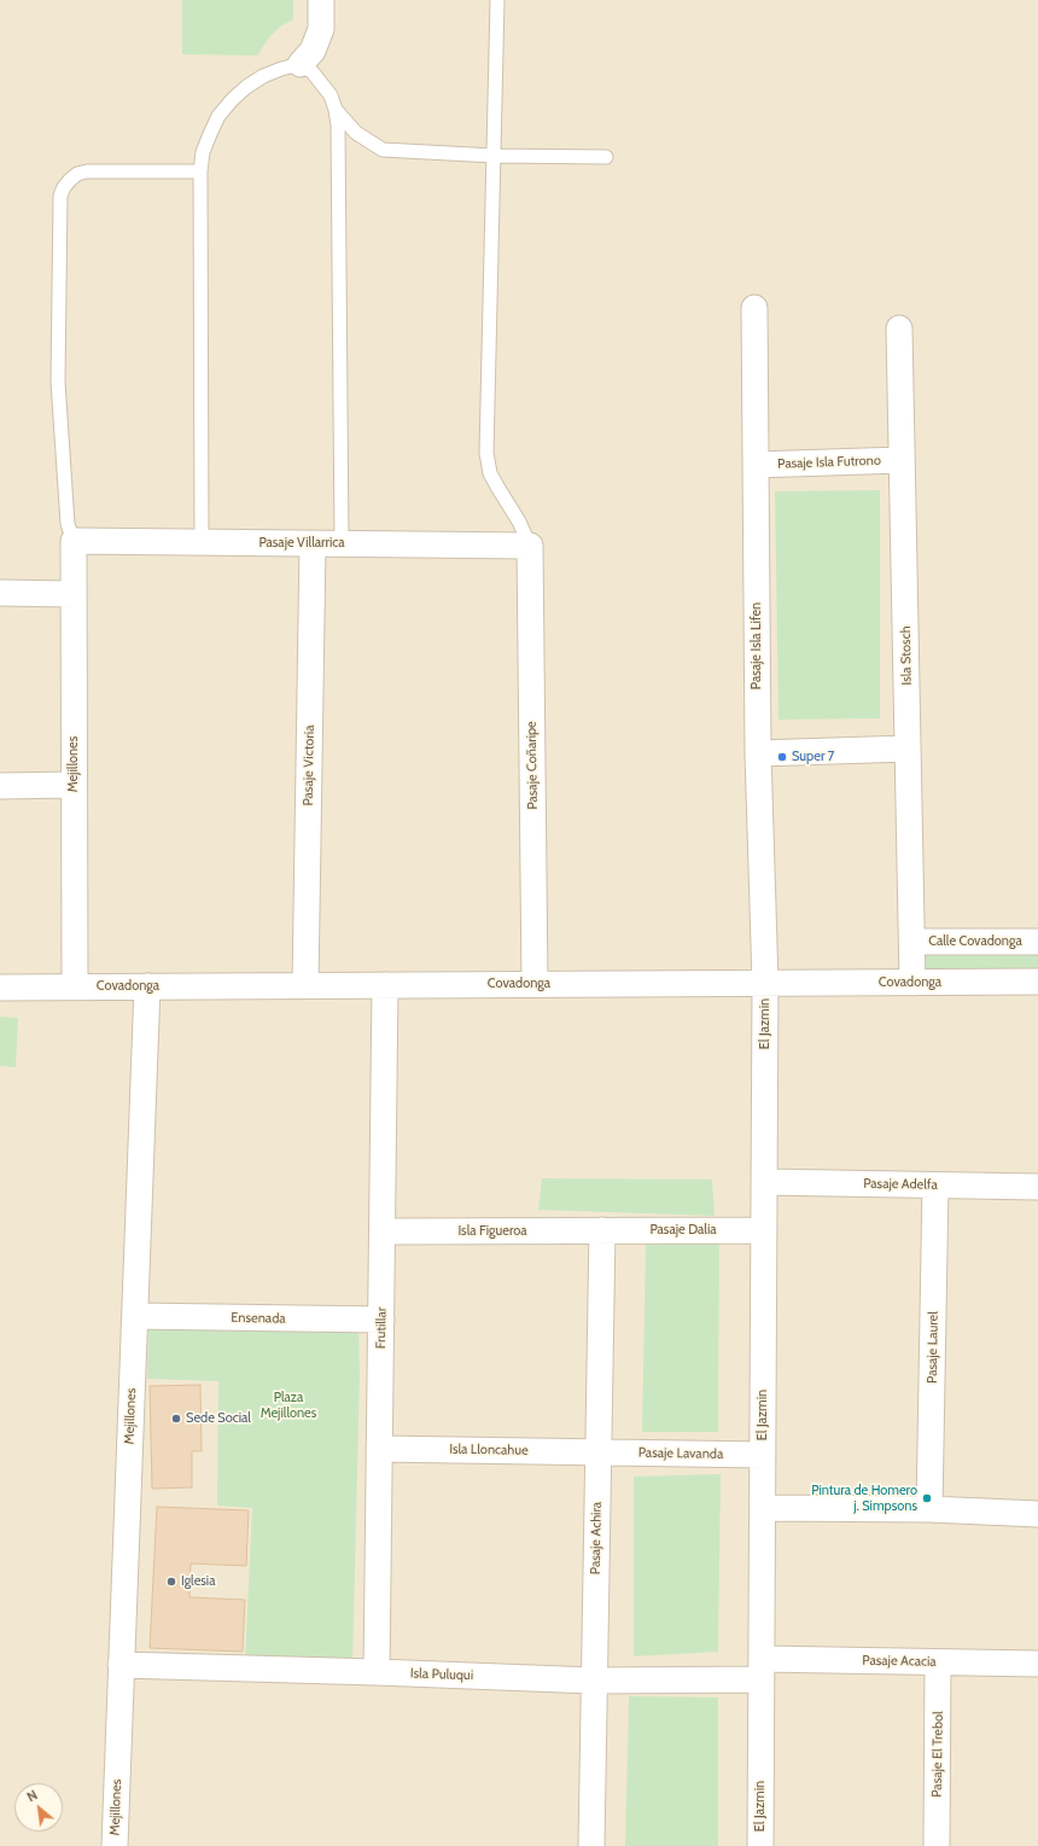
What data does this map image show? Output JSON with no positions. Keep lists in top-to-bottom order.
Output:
{
  "streets": {
    "street": [
      "Pasaje Isla Futrono",
      "Pasaje Villarrica",
      "Pasaje Isla Lifen",
      "Isla Stosch",
      "Mejillones",
      "Pasaje Victoria",
      "Pasaje Coñaripe",
      "Calle Covadonga",
      "Covadonga",
      "El Jazmin",
      "Pasaje Adelfa",
      "Pasaje Dalia",
      "Isla Figueroa",
      "Ensenada",
      "Frutillar",
      "Pasaje Laurel",
      "Isla Lloncahue",
      "Pasaje Lavanda",
      "Pasaje Achira",
      "Pasaje Acacia",
      "Isla Puluqui",
      "Pasaje El Trebol"
    ]
  },
  "crossings": [
    ["Pasaje Isla Futrono", "Pasaje Isla Lifen"],
    ["Pasaje Isla Futrono", "Isla Stosch"],
    ["Pasaje Villarrica", "Mejillones"],
    ["Pasaje Villarrica", "Pasaje Victoria"],
    ["Pasaje Villarrica", "Pasaje Coñaripe"],
    ["Pasaje Isla Lifen", "Covadonga"],
    ["Pasaje Isla Lifen", "El Jazmin"],
    ["Isla Stosch", "Calle Covadonga"],
    ["Isla Stosch", "Covadonga"],
    ["Mejillones", "Covadonga"],
    ["Mejillones", "Ensenada"],
    ["Mejillones", "Isla Puluqui"],
    ["Pasaje Victoria", "Covadonga"],
    ["Pasaje Coñaripe", "Covadonga"],
    ["Covadonga", "El Jazmin"],
    ["Covadonga", "Frutillar"],
    ["El Jazmin", "Pasaje Adelfa"],
    ["El Jazmin", "Pasaje Dalia"],
    ["El Jazmin", "Pasaje Lavanda"],
    ["El Jazmin", "Pasaje Acacia"],
    ["El Jazmin", "Isla Puluqui"],
    ["Pasaje Adelfa", "Pasaje Laurel"],
    ["Pasaje Dalia", "Isla Figueroa"],
    ["Pasaje Dalia", "Pasaje Achira"],
    ["Isla Figueroa", "Frutillar"],
    ["Isla Figueroa", "Pasaje Achira"],
    ["Ensenada", "Frutillar"],
    ["Frutillar", "Isla Lloncahue"],
    ["Frutillar", "Isla Puluqui"],
    ["Isla Lloncahue", "Pasaje Lavanda"],
    ["Isla Lloncahue", "Pasaje Achira"],
    ["Pasaje Lavanda", "Pasaje Achira"],
    ["Pasaje Achira", "Isla Puluqui"],
    ["Pasaje Acacia", "Isla Puluqui"],
    ["Pasaje Acacia", "Pasaje El Trebol"]
  ],
  "parks": ["Plaza Mejillones"],
  "places": [
    "Super 7",
    "Sede Social",
    "Pintura de Homero j. Simpsons",
    "Iglesia"
  ],
  "north": "top left"
}
